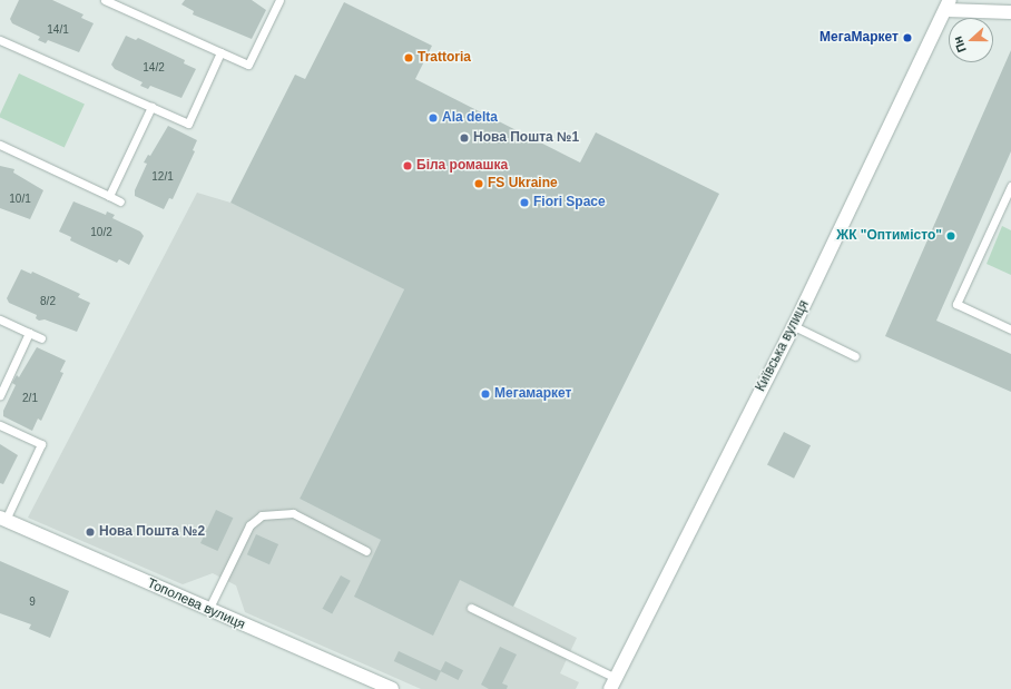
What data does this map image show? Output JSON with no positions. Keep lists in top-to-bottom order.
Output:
{
  "streets": {
    "street": ["Київська вулиця", "Тополева вулиця"]
  },
  "places": [
    "МегаМаркет",
    "Trattoria",
    "Ala delta",
    "Нова Пошта №1",
    "Біла ромашка",
    "FS Ukraine",
    "Fiori Space",
    "ЖК \"Оптимісто\"",
    "Мегамаркет",
    "Нова Пошта №2"
  ],
  "house_numbers": [
    "14/1",
    "14/2",
    "12/1",
    "10/1",
    "10/2",
    "8/2",
    "2/1",
    "9"
  ],
  "north": "left"
}
